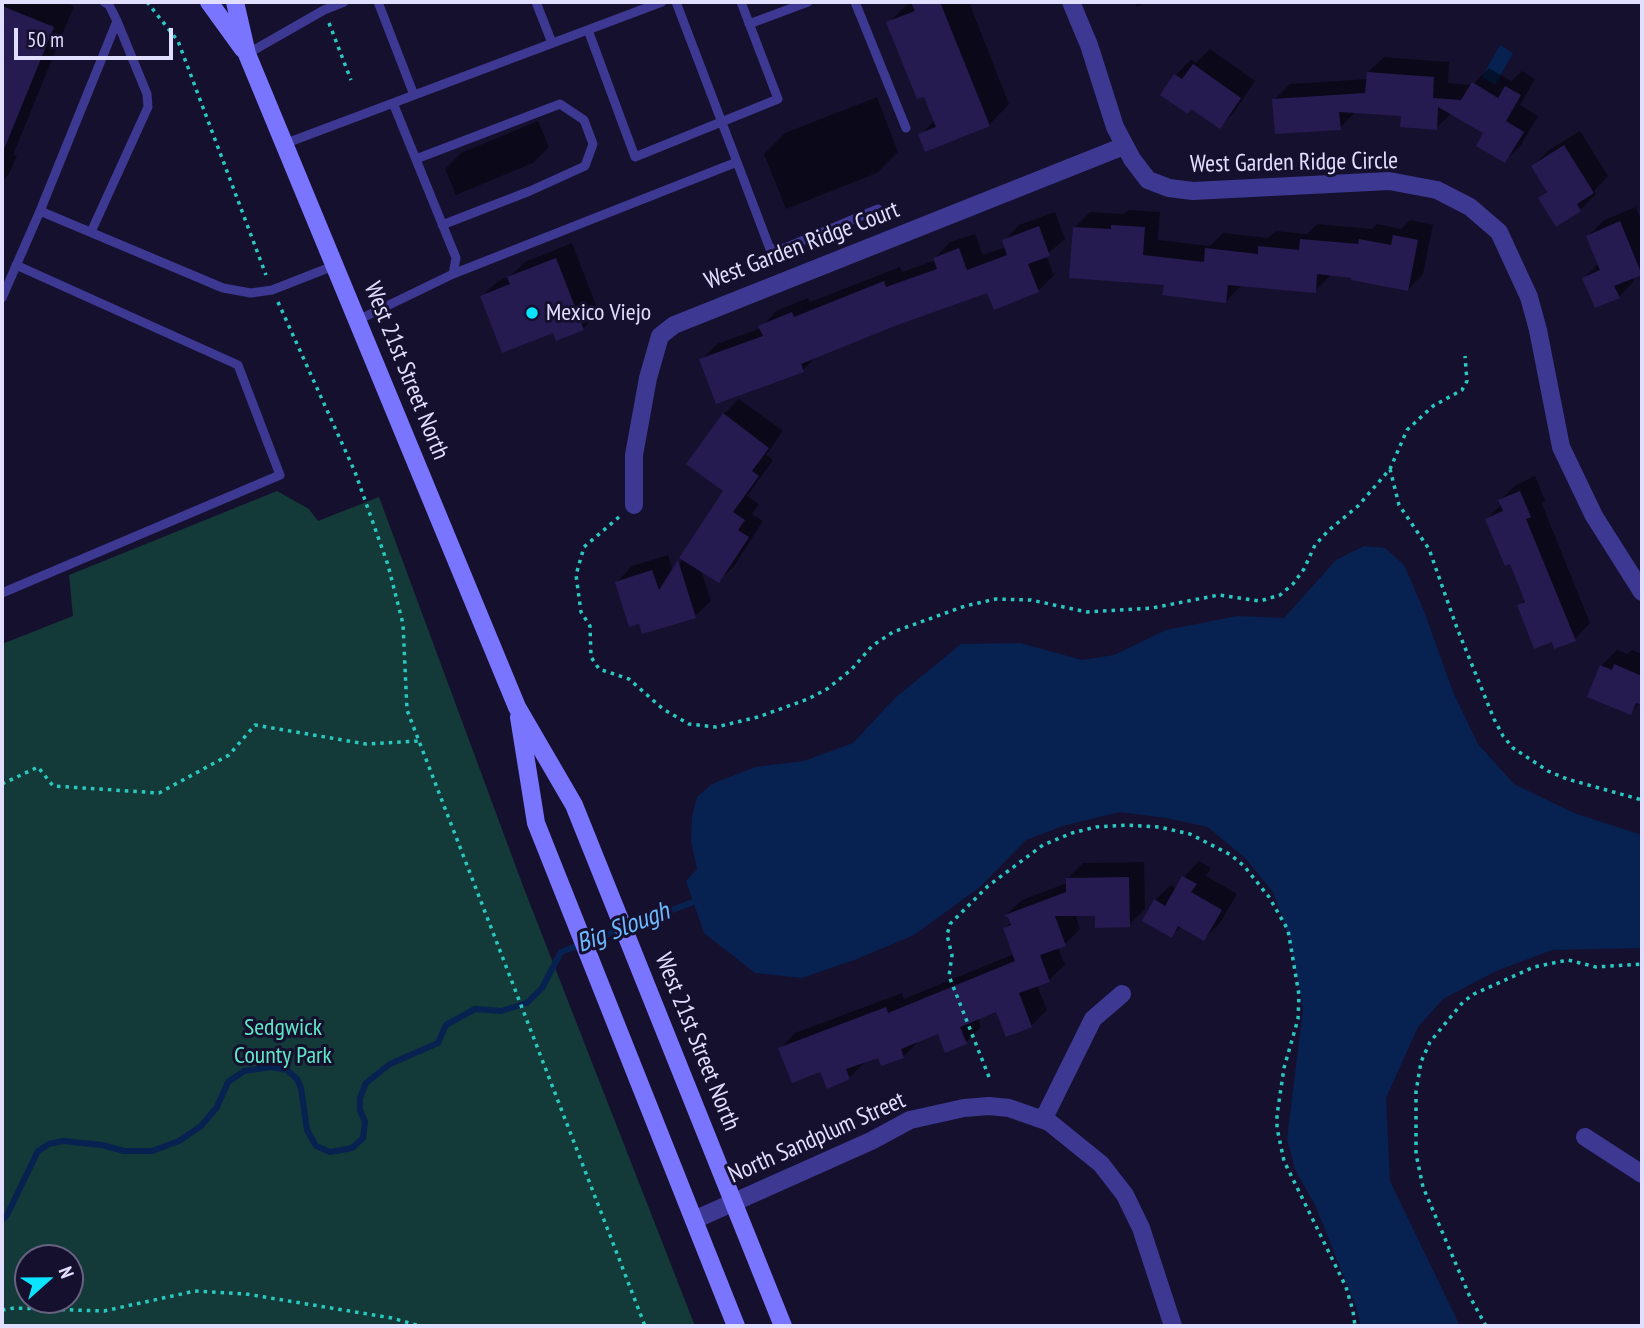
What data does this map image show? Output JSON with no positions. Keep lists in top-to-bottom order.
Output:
{
  "streets": {
    "main road": ["West 21st Street North"],
    "street": ["West Garden Ridge Circle", "West Garden Ridge Court", "North Sandplum Street"]
  },
  "crossings": [
    ["West Garden Ridge Circle", "West Garden Ridge Court"],
    ["West 21st Street North", "North Sandplum Street"]
  ],
  "water": ["Big Slough"],
  "parks": ["Sedgwick County Park"],
  "places": ["Mexico Viejo"],
  "scale_bar": "50 m",
  "north": "right"
}
